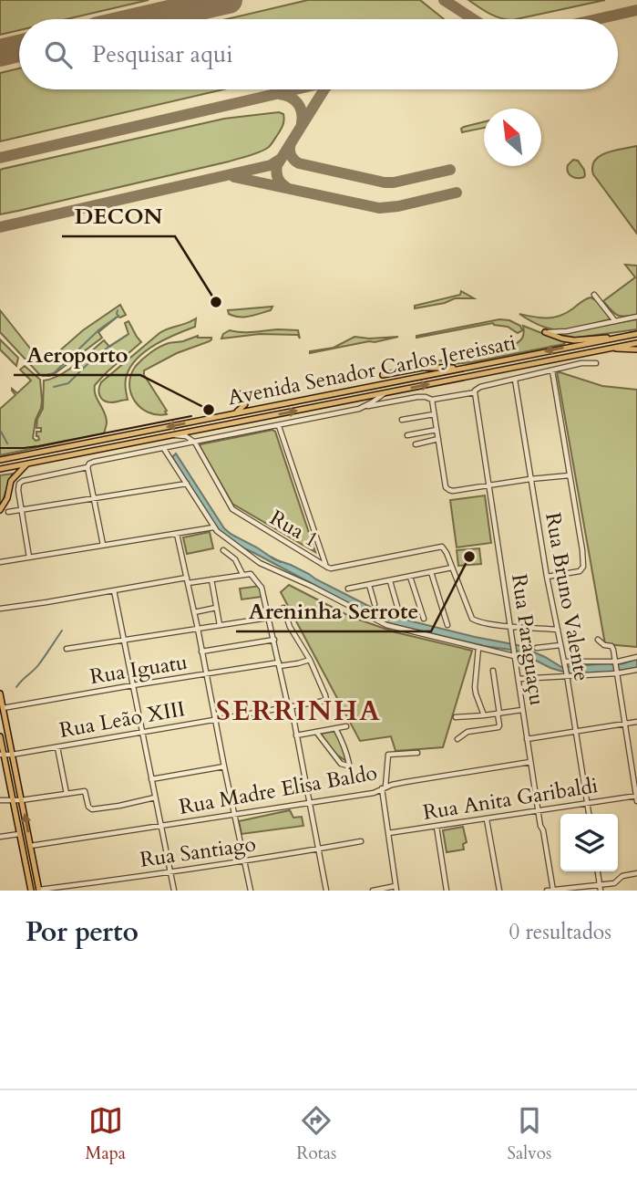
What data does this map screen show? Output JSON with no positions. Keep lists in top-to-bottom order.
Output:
{
  "streets": {
    "main road": ["Avenida Senador Carlos Jereissati"],
    "street": [
      "Rua 1",
      "Rua Bruno Valente",
      "Rua Paraguaçu",
      "Rua Iguatu",
      "Rua Leão XIII",
      "Rua Madre Elisa Baldo",
      "Rua Anita Garibaldi",
      "Rua Santiago"
    ]
  },
  "crossings": [
    ["Rua Bruno Valente", "Rua Anita Garibaldi"],
    ["Rua Paraguaçu", "Rua Madre Elisa Baldo"],
    ["Rua Paraguaçu", "Rua Anita Garibaldi"],
    ["Rua Iguatu", "Rua Leão XIII"]
  ],
  "districts": ["SERRINHA"],
  "places": ["DECON", "Aeroporto", "Areninha Serrote"],
  "north": "top left",
  "page": {
    "search": "Pesquisar aqui",
    "heading": ["Por perto", "0 resultados"],
    "nav": ["Mapa", "Rotas", "Salvos"]
  }
}
